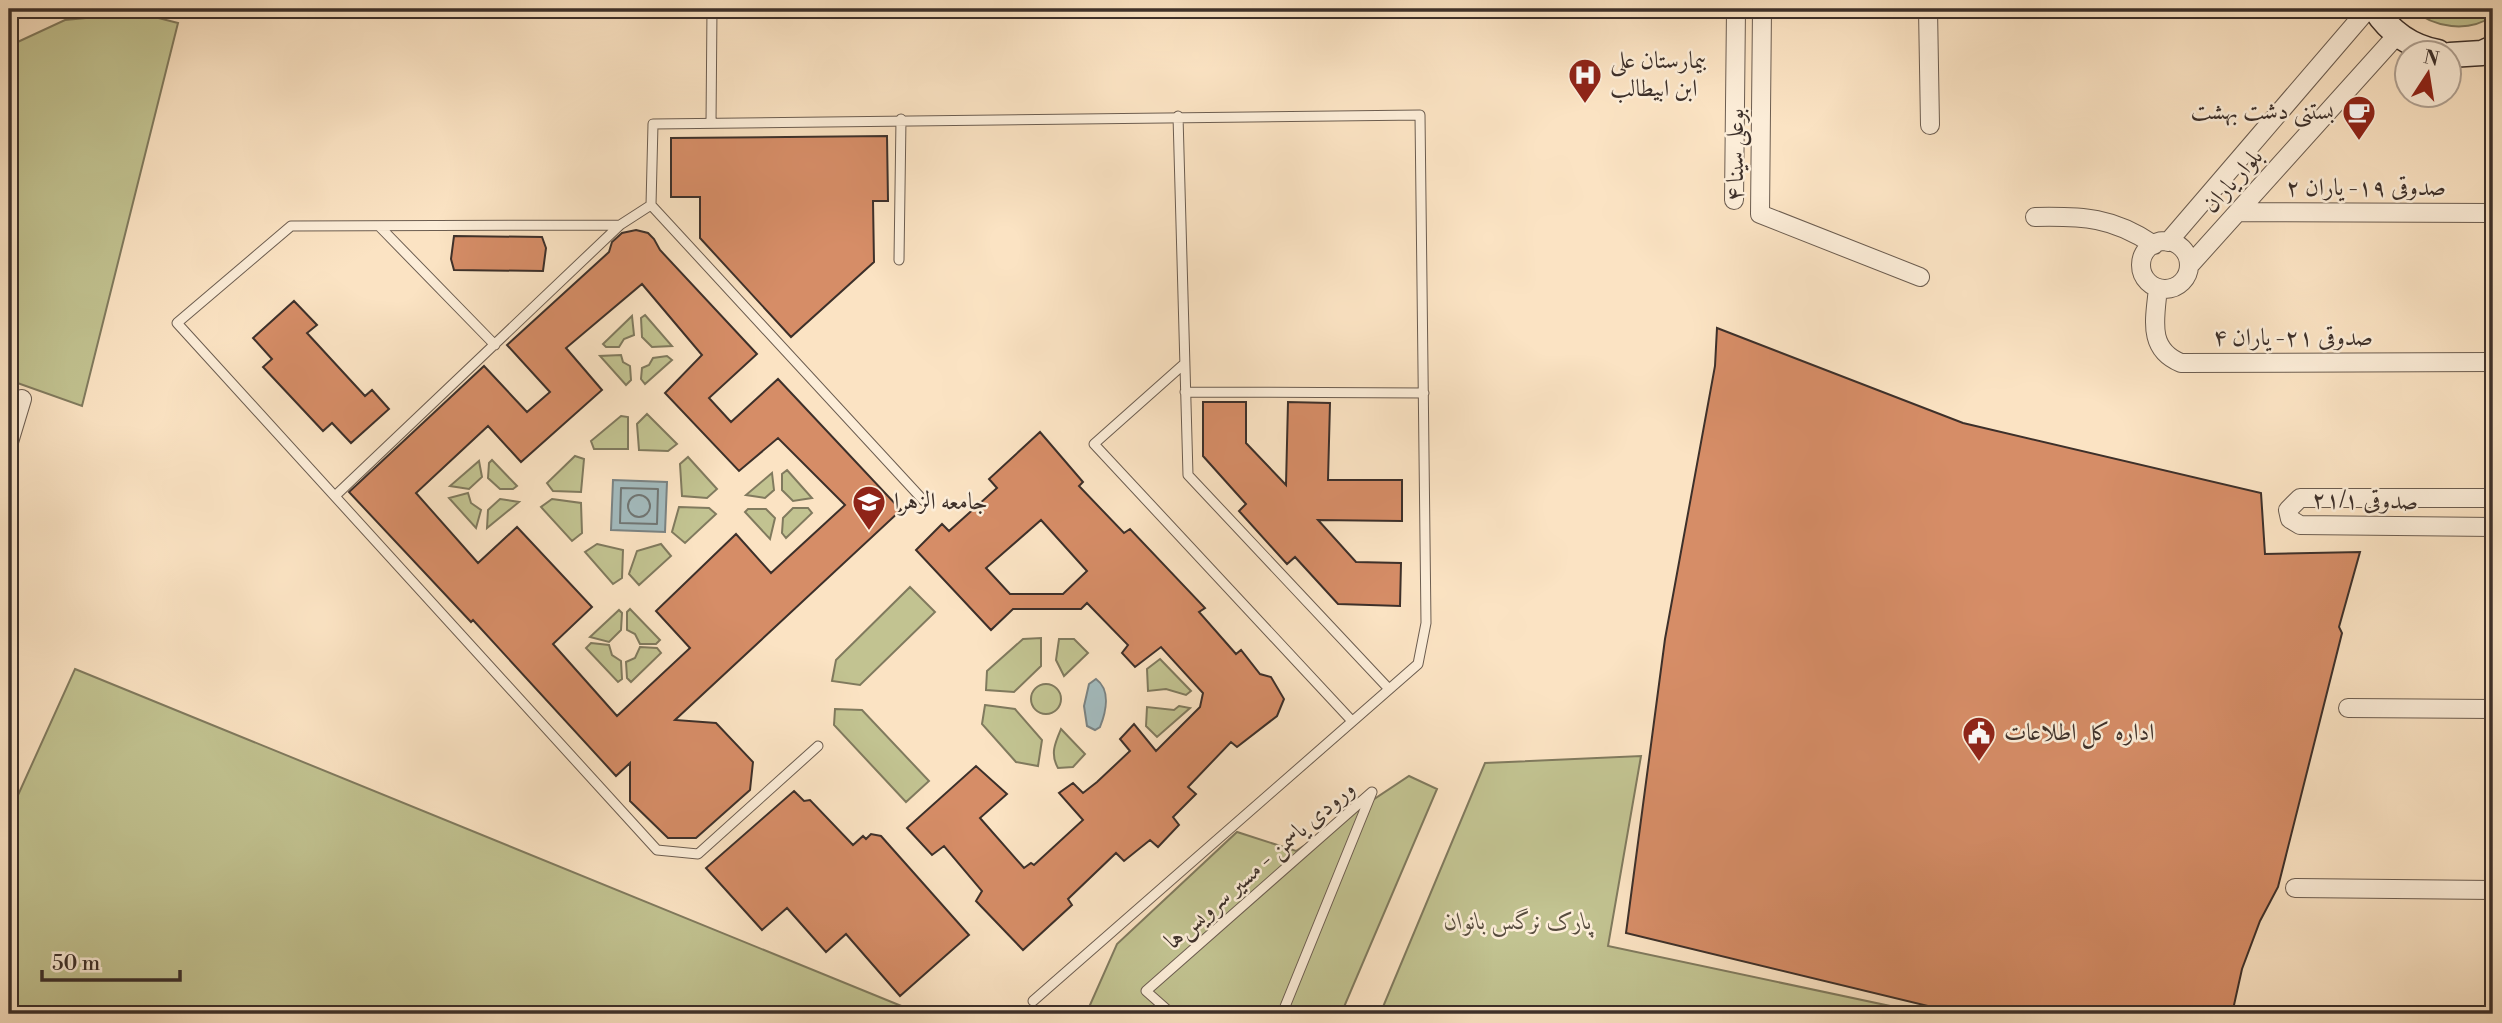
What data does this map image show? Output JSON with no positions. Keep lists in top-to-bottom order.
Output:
{
  "streets": {
    "street": [
      "بوعلی سینا ۴",
      "بلوار یاران",
      "صدوقی ۱۹- یاران ۲",
      "صدوقی ۲۱- یاران ۴",
      "صدوقی ۲۱/۱"
    ],
    "lane": ["ورودی یاسمن - مسیر سرویس‌ها"]
  },
  "crossings": [
    ["بلوار یاران", "صدوقی ۱۹- یاران ۲"],
    ["بلوار یاران", "صدوقی ۲۱- یاران ۴"]
  ],
  "parks": ["پارک نرگس بانوان"],
  "places": {
    "hospital": ["بیمارستان علی ابن ابیطالب"],
    "cafe": ["بستنی دشت بهشت"],
    "school or university": ["جامعه الزهرا"],
    "public building": ["اداره کل اطلاعات"]
  },
  "scale_bar": "50 m",
  "north": "top"
}
